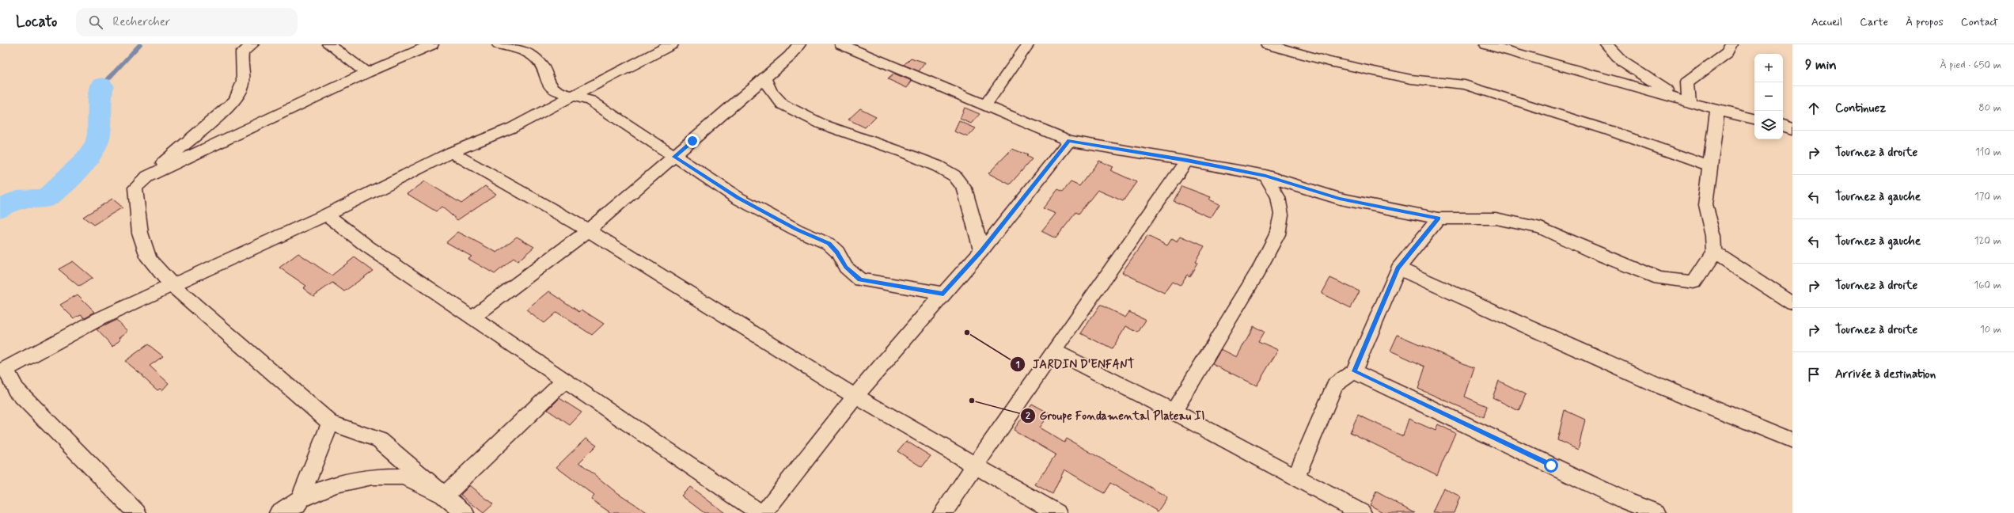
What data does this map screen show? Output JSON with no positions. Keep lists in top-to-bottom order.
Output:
{
  "places": ["JARDIN D'ENFANT", "Groupe Fondamental Plateau II"],
  "page": {
    "header": "Locato",
    "search": "Rechercher",
    "nav": [
      "Accueil",
      "Carte",
      "À propos",
      "Contact"
    ],
    "heading": ["9 min", "À pied · 650 m"],
    "map_buttons": ["+", "−"],
    "list": [
      ["Continuez", "80 m"],
      ["Tournez à droite", "110 m"],
      ["Tournez à gauche", "170 m"],
      ["Tournez à gauche", "120 m"],
      ["Tournez à droite", "160 m"],
      ["Tournez à droite", "10 m"],
      "Arrivée à destination"
    ]
  }
}
